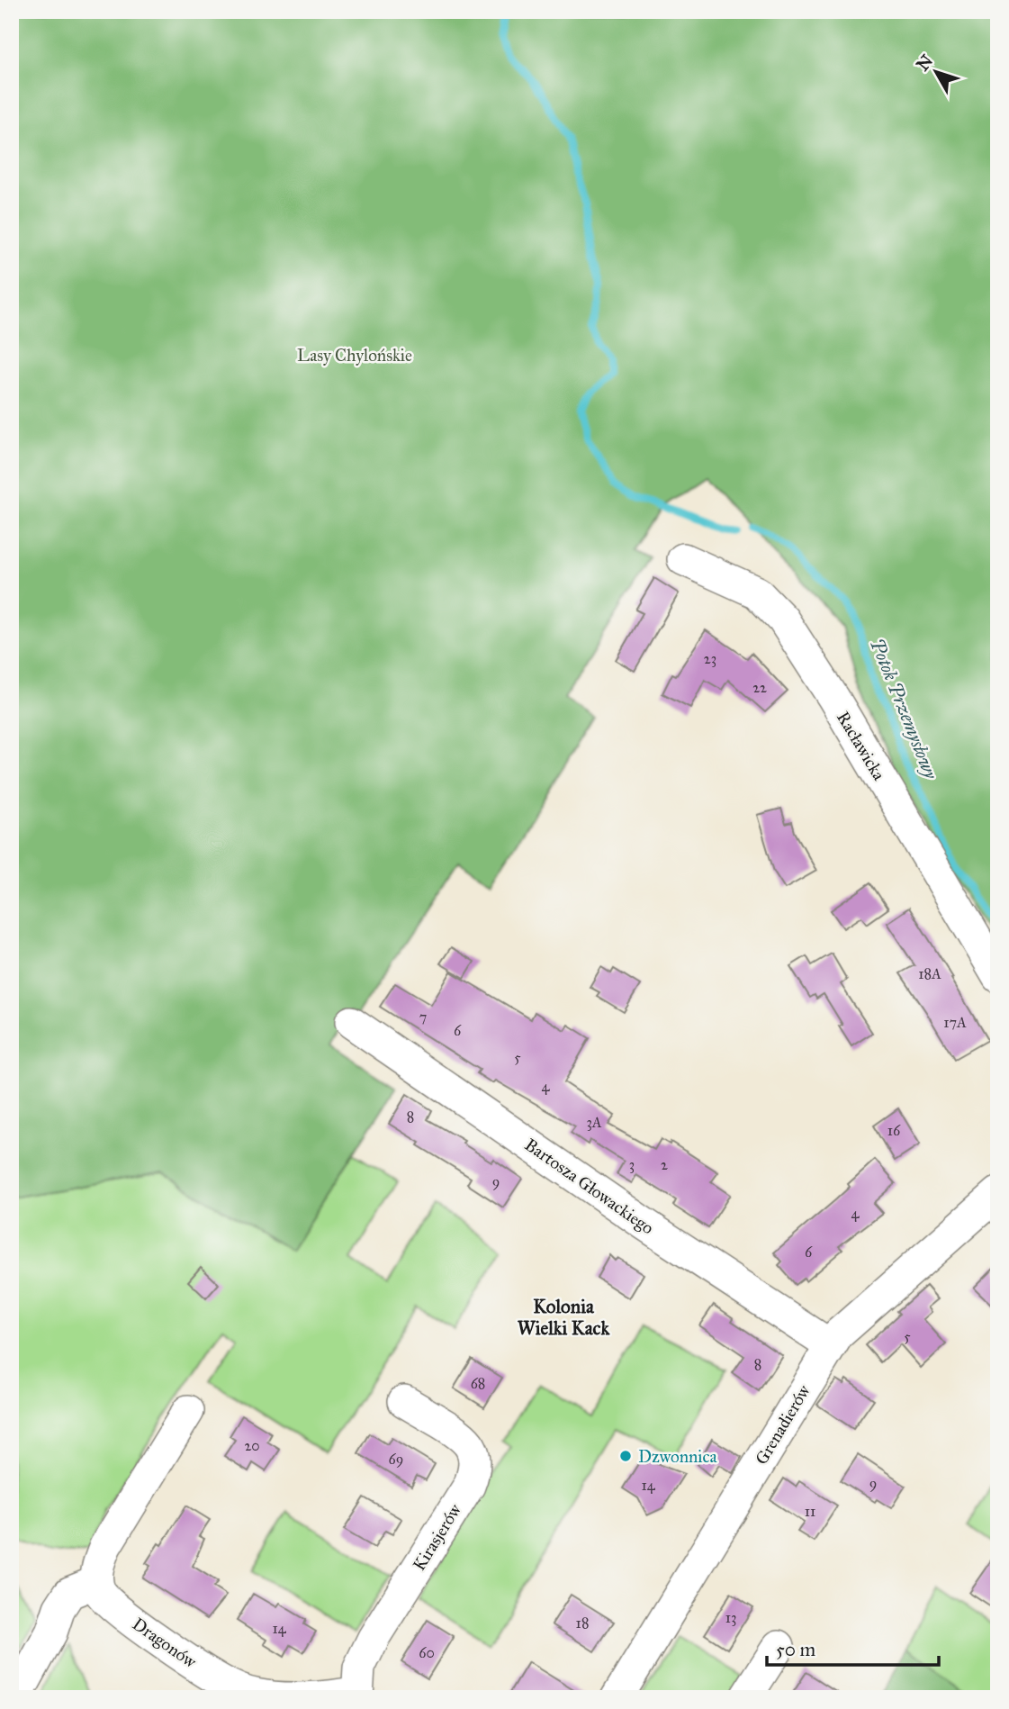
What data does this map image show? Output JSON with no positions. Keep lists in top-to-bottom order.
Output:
{
  "streets": {
    "street": [
      "Racławicka",
      "Bartosza Głowackiego",
      "Grenadierów",
      "Kirasjerów",
      "Dragonów"
    ]
  },
  "crossings": [
    ["Bartosza Głowackiego", "Grenadierów"],
    ["Kirasjerów", "Dragonów"]
  ],
  "districts": ["Kolonia Wielki Kack"],
  "water": ["Potok Przemysłowy"],
  "parks": ["Lasy Chylońskie"],
  "places": ["Dzwonnica"],
  "house_numbers": [
    "23",
    "22",
    "18A",
    "7",
    "17A",
    "6",
    "5",
    "4",
    "8",
    "3A",
    "16",
    "3",
    "2",
    "9",
    "4",
    "6",
    "5",
    "8",
    "68",
    "20",
    "69",
    "9",
    "14",
    "11",
    "13",
    "18",
    "14",
    "60"
  ],
  "scale_bar": "50 m",
  "north": "top left"
}
